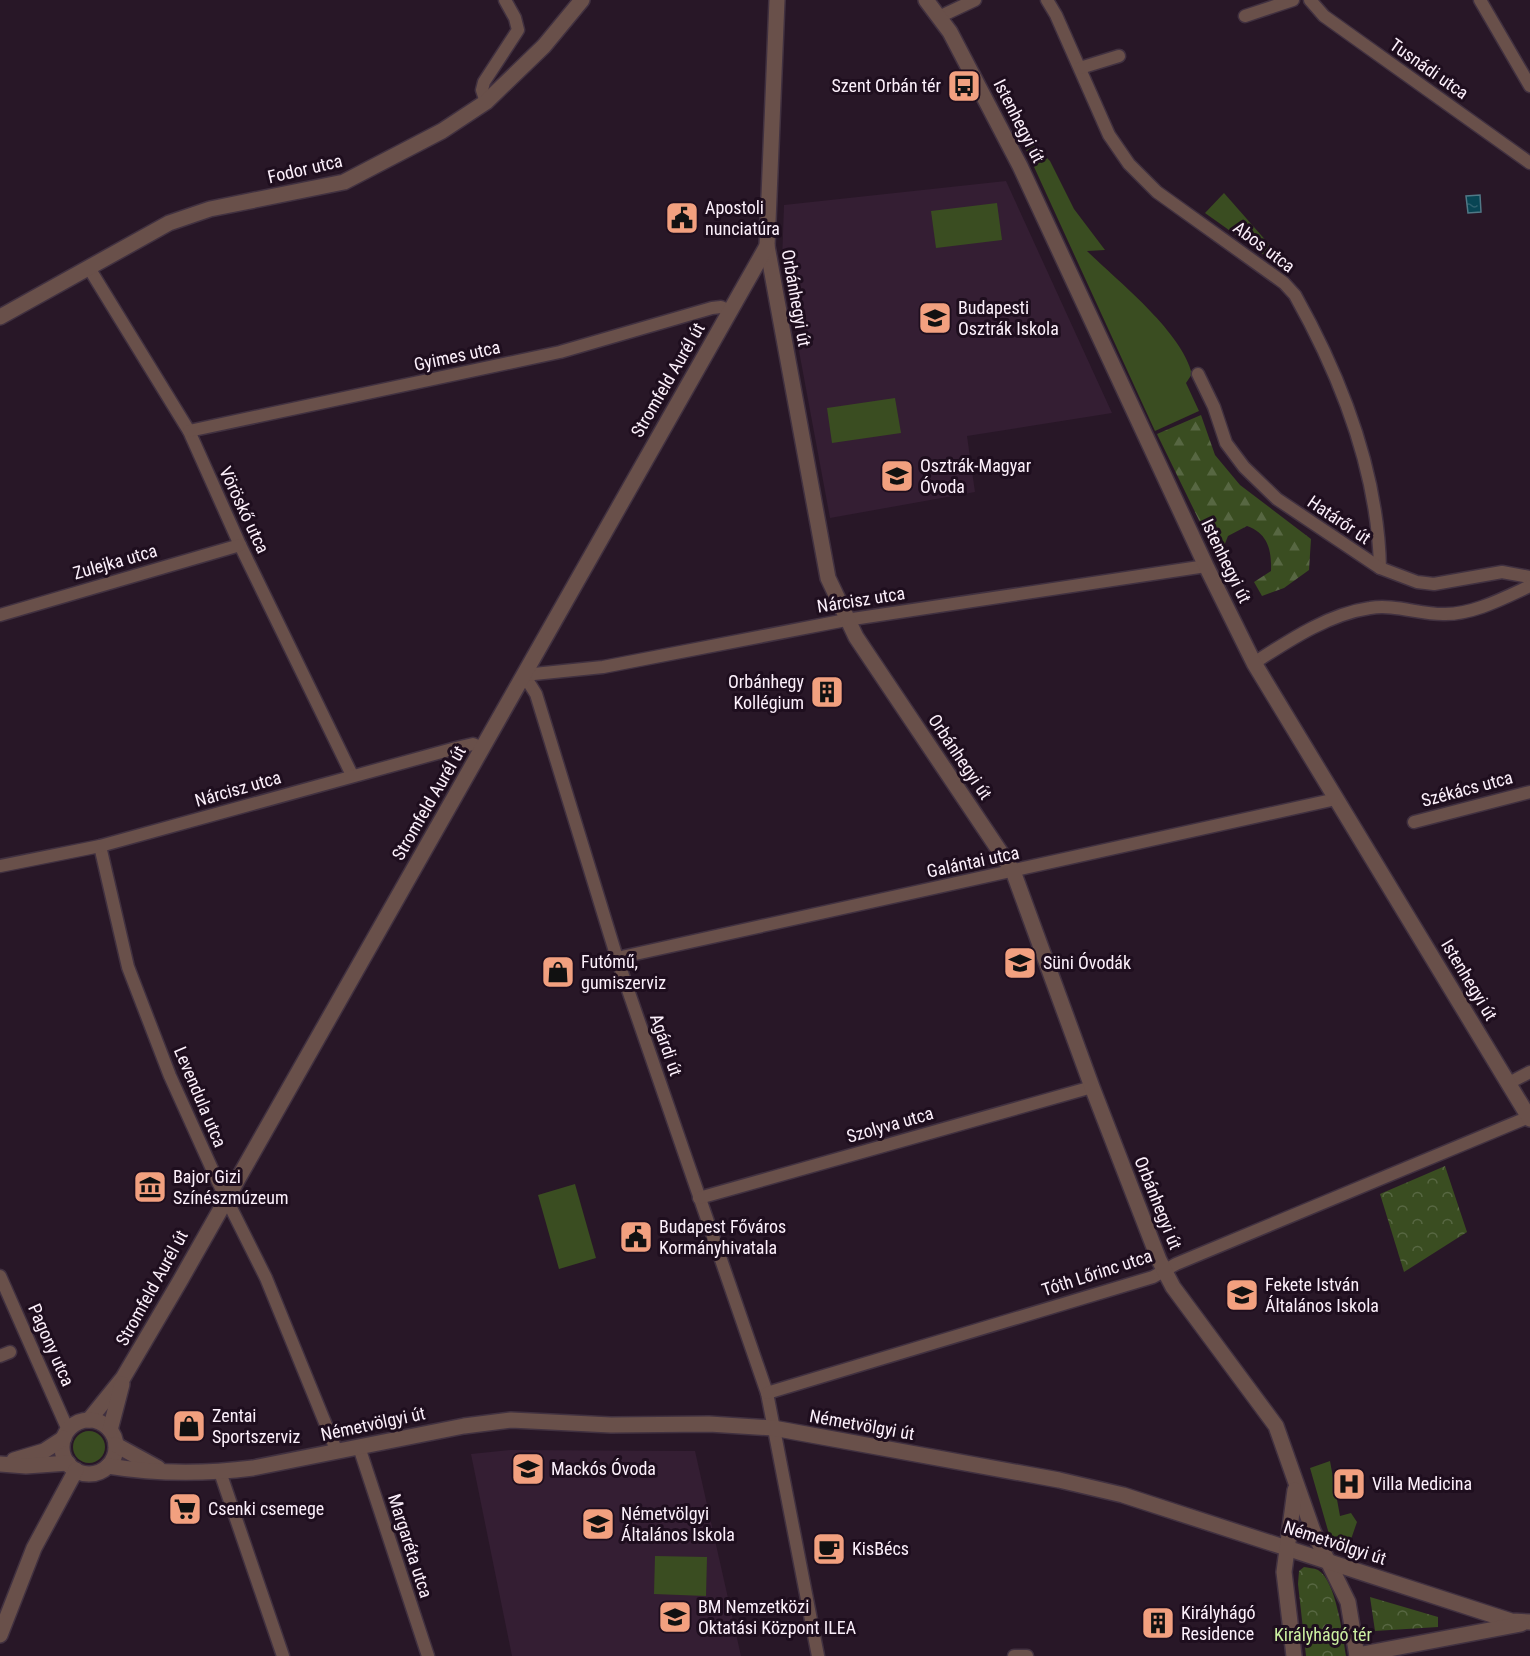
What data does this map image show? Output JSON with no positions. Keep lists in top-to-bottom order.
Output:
{
  "streets": {
    "street": [
      "Tusnádi utca",
      "Istenhegyi út",
      "Fodor utca",
      "Abos utca",
      "Orbánhegyi út",
      "Gyimes utca",
      "Stromfeld Aurél út",
      "Vöröskő utca",
      "Határőr út",
      "Zulejka utca",
      "Nárcisz utca",
      "Székács utca",
      "Galántai utca",
      "Agárdi út",
      "Levendula utca",
      "Szolyva utca",
      "Tóth Lőrinc utca",
      "Pagony utca",
      "Németvölgyi út",
      "Margaréta utca"
    ]
  },
  "crossings": [
    ["Istenhegyi út", "Nárcisz utca"],
    ["Istenhegyi út", "Galántai utca"],
    ["Istenhegyi út", "Tóth Lőrinc utca"],
    ["Fodor utca", "Vöröskő utca"],
    ["Abos utca", "Határőr út"],
    ["Orbánhegyi út", "Stromfeld Aurél út"],
    ["Orbánhegyi út", "Nárcisz utca"],
    ["Orbánhegyi út", "Galántai utca"],
    ["Orbánhegyi út", "Szolyva utca"],
    ["Orbánhegyi út", "Tóth Lőrinc utca"],
    ["Orbánhegyi út", "Németvölgyi út"],
    ["Gyimes utca", "Stromfeld Aurél út"],
    ["Gyimes utca", "Vöröskő utca"],
    ["Stromfeld Aurél út", "Nárcisz utca"],
    ["Stromfeld Aurél út", "Agárdi út"],
    ["Stromfeld Aurél út", "Levendula utca"],
    ["Stromfeld Aurél út", "Pagony utca"],
    ["Stromfeld Aurél út", "Németvölgyi út"],
    ["Vöröskő utca", "Zulejka utca"],
    ["Vöröskő utca", "Nárcisz utca"],
    ["Nárcisz utca", "Agárdi út"],
    ["Nárcisz utca", "Levendula utca"],
    ["Galántai utca", "Agárdi út"],
    ["Agárdi út", "Szolyva utca"],
    ["Agárdi út", "Tóth Lőrinc utca"],
    ["Agárdi út", "Németvölgyi út"],
    ["Levendula utca", "Németvölgyi út"],
    ["Pagony utca", "Németvölgyi út"],
    ["Németvölgyi út", "Margaréta utca"]
  ],
  "parks": ["Királyhágó tér"],
  "places": {
    "bus stop": ["Szent Orbán tér"],
    "public building": ["Apostoli nunciatúra", "Budapest Főváros Kormányhivatala"],
    "school or university": [
      "Budapesti Osztrák Iskola",
      "Osztrák-Magyar Óvoda",
      "Süni Óvodák",
      "Fekete István Általános Iskola",
      "Mackós Óvoda",
      "Németvölgyi Általános Iskola",
      "BM Nemzetközi Oktatási Központ ILEA"
    ],
    "building": ["Orbánhegy Kollégium", "Királyhágó Residence"],
    "shop": ["Futómű, gumiszerviz", "Zentai Sportszerviz"],
    "museum": ["Bajor Gizi Színészmúzeum"],
    "hospital": ["Villa Medicina"],
    "supermarket": ["Csenki csemege"],
    "cafe": ["KisBécs"]
  }
}
